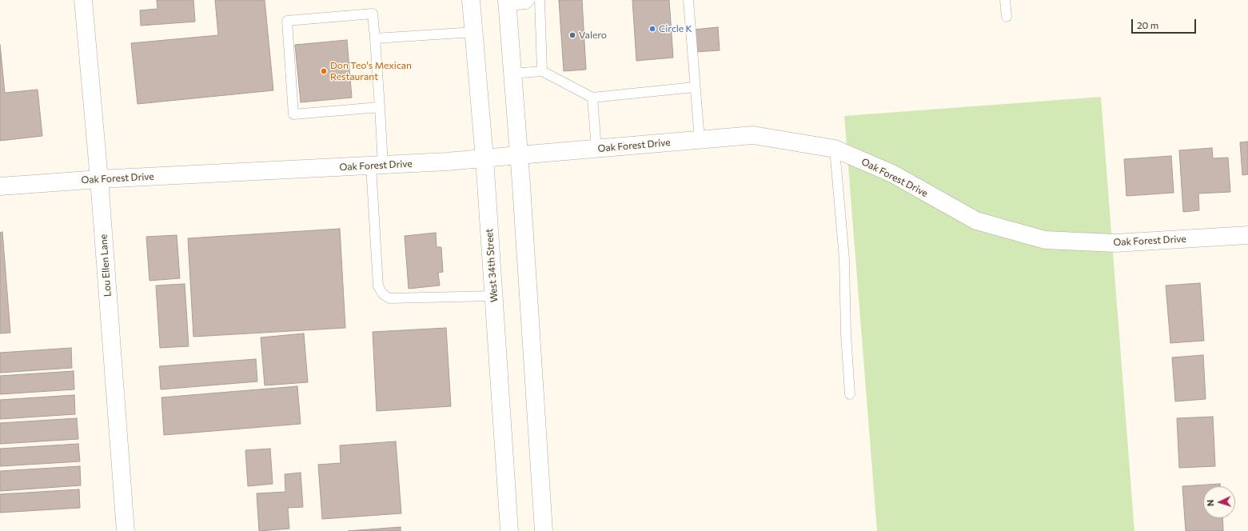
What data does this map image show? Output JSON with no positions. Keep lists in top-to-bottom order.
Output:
{
  "streets": {
    "street": ["Oak Forest Drive", "Lou Ellen Lane", "West 34th Street"]
  },
  "crossings": [
    ["Oak Forest Drive", "Lou Ellen Lane"],
    ["Oak Forest Drive", "West 34th Street"]
  ],
  "places": ["Circle K", "Valero", "Don Teo's Mexican Restaurant"],
  "scale_bar": "20 m",
  "north": "left"
}
